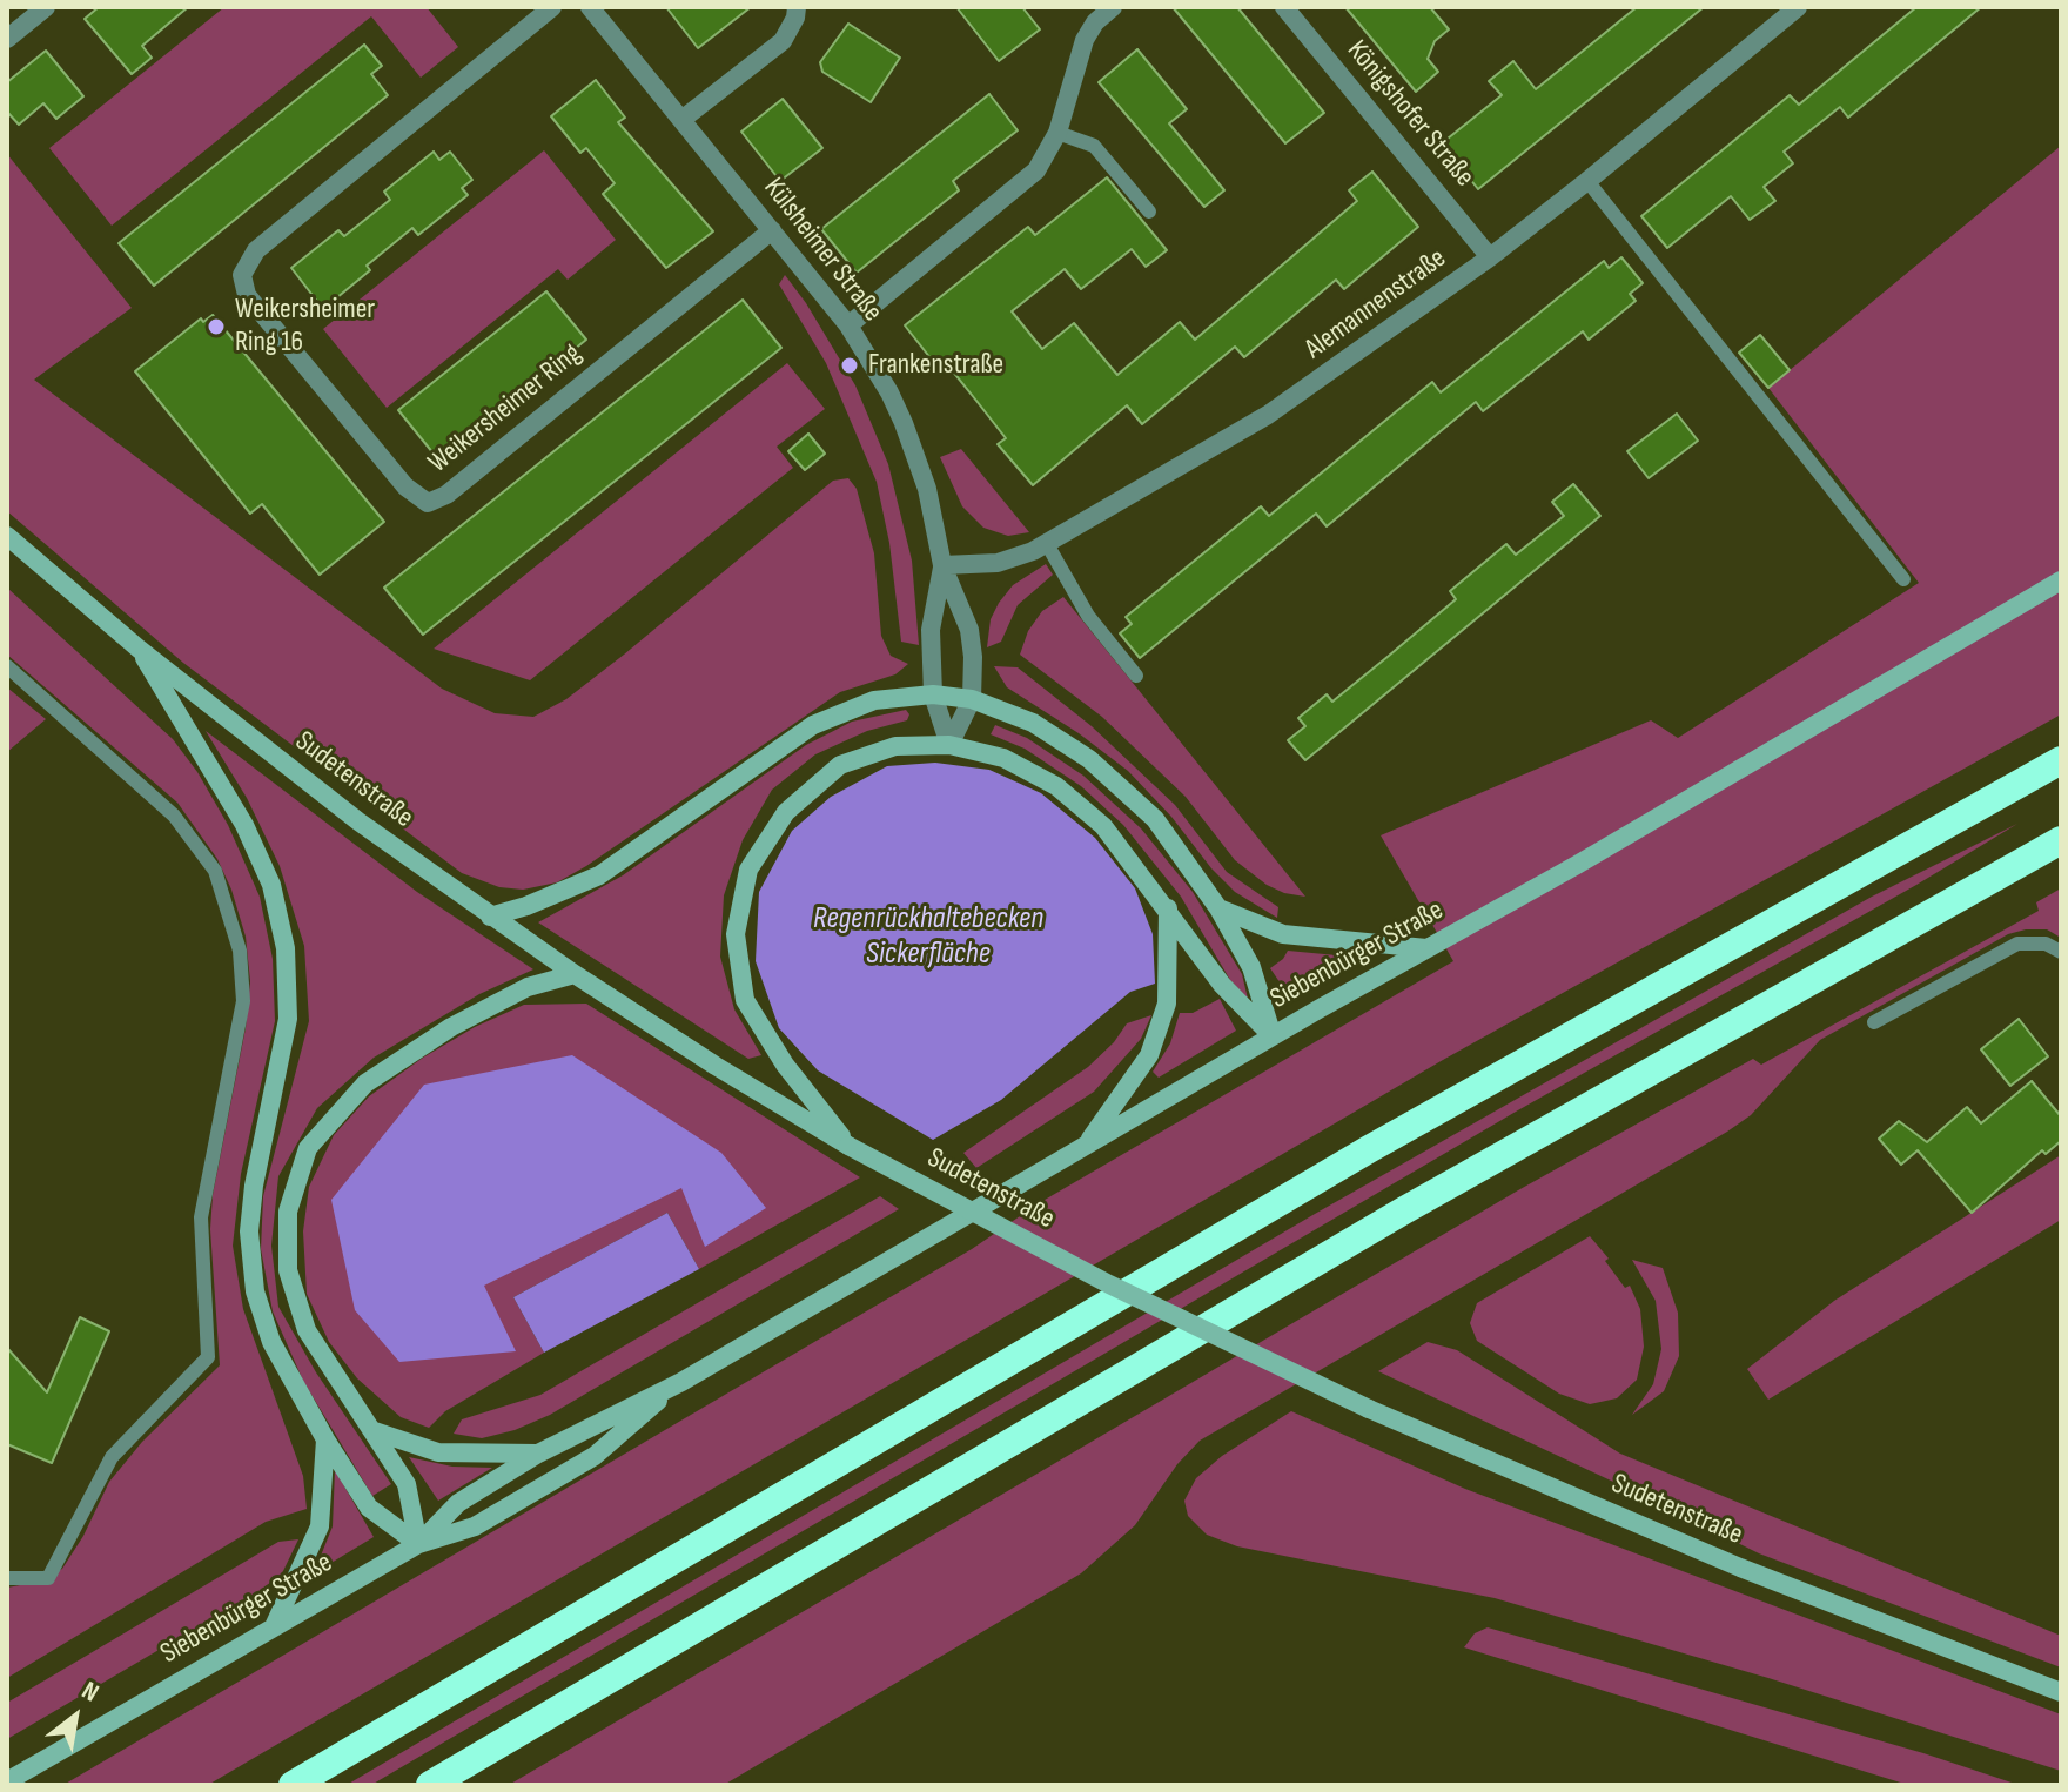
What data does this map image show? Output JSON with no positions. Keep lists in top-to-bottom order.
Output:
{
  "streets": {
    "main road": ["Sudetenstraße", "Siebenbürger Straße"],
    "street": [
      "Königshofer Straße",
      "Külsheimer Straße",
      "Alemannenstraße",
      "Weikersheimer Ring"
    ]
  },
  "crossings": [
    ["Königshofer Straße", "Alemannenstraße"],
    ["Külsheimer Straße", "Alemannenstraße"],
    ["Külsheimer Straße", "Weikersheimer Ring"]
  ],
  "water": ["Regenrückhaltebecken Sickerfläche"],
  "places": ["Weikersheimer Ring 16", "Frankenstraße"],
  "north": "top right"
}
